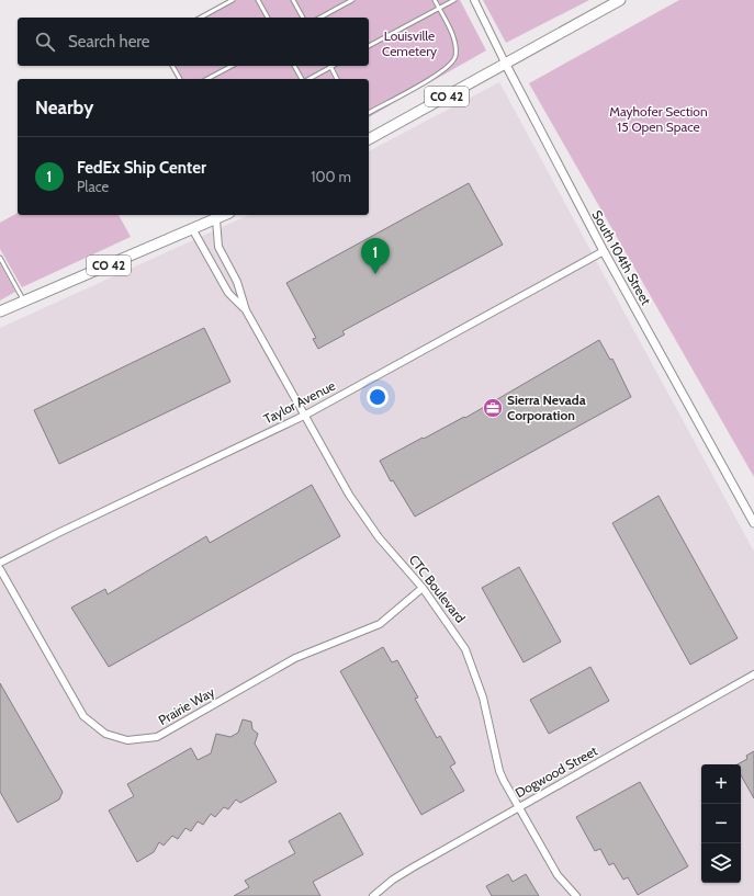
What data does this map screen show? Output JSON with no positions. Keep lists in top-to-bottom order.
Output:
{
  "streets": {
    "main road": ["CO 42"],
    "street": [
      "South 104th Street",
      "Taylor Avenue",
      "CTC Boulevard",
      "Prairie Way",
      "Dogwood Street"
    ]
  },
  "crossings": [
    ["CO 42", "South 104th Street"],
    ["CO 42", "CTC Boulevard"],
    ["South 104th Street", "Taylor Avenue"],
    ["Taylor Avenue", "CTC Boulevard"],
    ["CTC Boulevard", "Prairie Way"],
    ["CTC Boulevard", "Dogwood Street"]
  ],
  "parks": ["Louisville Cemetery", "Mayhofer Section 15 Open Space"],
  "places": {
    "office": ["Sierra Nevada Corporation"]
  },
  "page": {
    "search": "Search here",
    "heading": "Nearby",
    "list": [
      {
        "mark": "1",
        "name": "FedEx Ship Center",
        "note": "Place",
        "value": "100 m"
      }
    ],
    "pins": "1",
    "map_buttons": ["+", "−"]
  }
}
